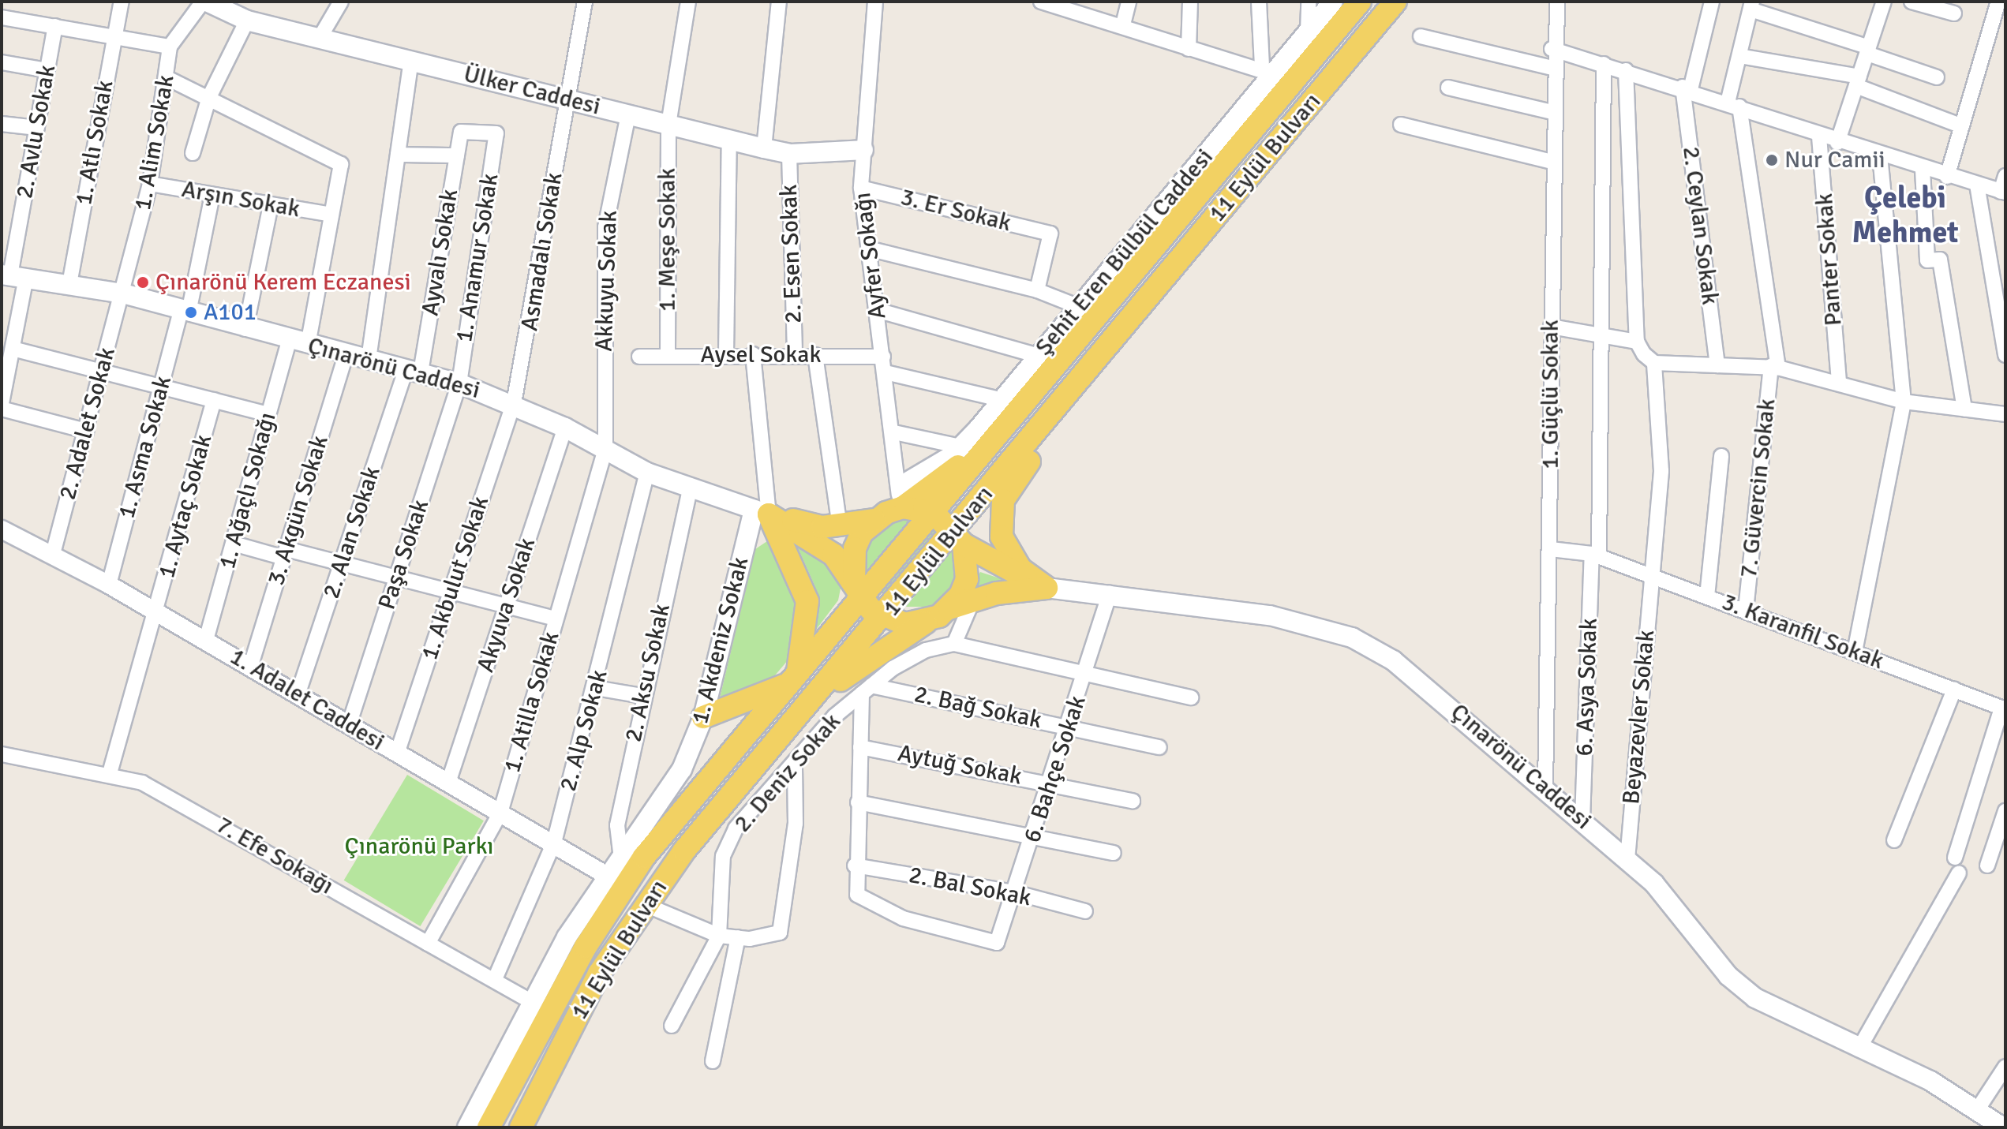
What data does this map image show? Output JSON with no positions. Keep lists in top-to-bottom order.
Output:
{
  "streets": {
    "main road": [
      "Ülker Caddesi",
      "11 Eylül Bulvarı",
      "Şehit Eren Bülbül Caddesi",
      "Çınarönü Caddesi",
      "1. Akdeniz Sokak"
    ],
    "street": [
      "2. Avlu Sokak",
      "1. Atlı Sokak",
      "1. Alim Sokak",
      "Arşın Sokak",
      "3. Er Sokak",
      "2. Ceylan Sokak",
      "1. Meşe Sokak",
      "Asmadalı Sokak",
      "Ayvalı Sokak",
      "2. Esen Sokak",
      "Ayfer Sokağı",
      "1. Anamur Sokak",
      "Panter Sokak",
      "Akkuyu Sokak",
      "Aysel Sokak",
      "1. Güçlü Sokak",
      "2. Adalet Sokak",
      "1. Asma Sokak",
      "7. Güvercin Sokak",
      "1. Ağaçlı Sokağı",
      "1. Aytaç Sokak",
      "3. Akgün Sokak",
      "2. Alan Sokak",
      "Paşa Sokak",
      "1. Akbulut Sokak",
      "Akyuva Sokak",
      "3. Karanfil Sokak",
      "2. Aksu Sokak",
      "6. Asya Sokak",
      "1. Adalet Caddesi",
      "1. Atilla Sokak",
      "2. Bağ Sokak",
      "Beyazevler Sokak",
      "2. Alp Sokak",
      "Aytuğ Sokak",
      "6. Bahçe Sokak",
      "2. Deniz Sokak",
      "7. Efe Sokağı",
      "2. Bal Sokak"
    ]
  },
  "crossings": [
    ["Ülker Caddesi", "1. Alim Sokak"],
    ["Ülker Caddesi", "1. Meşe Sokak"],
    ["Ülker Caddesi", "Asmadalı Sokak"],
    ["Ülker Caddesi", "2. Esen Sokak"],
    ["Ülker Caddesi", "Ayfer Sokağı"],
    ["Ülker Caddesi", "Akkuyu Sokak"],
    ["2. Avlu Sokak", "Çınarönü Caddesi"],
    ["1. Atlı Sokak", "Çınarönü Caddesi"],
    ["1. Alim Sokak", "Arşın Sokak"],
    ["1. Alim Sokak", "Çınarönü Caddesi"],
    ["1. Alim Sokak", "2. Adalet Sokak"],
    ["11 Eylül Bulvarı", "Şehit Eren Bülbül Caddesi"],
    ["Arşın Sokak", "1. Asma Sokak"],
    ["Arşın Sokak", "1. Ağaçlı Sokağı"],
    ["3. Er Sokak", "Ayfer Sokağı"],
    ["1. Meşe Sokak", "Aysel Sokak"],
    ["Asmadalı Sokak", "Çınarönü Caddesi"],
    ["Asmadalı Sokak", "1. Akbulut Sokak"],
    ["Ayvalı Sokak", "1. Anamur Sokak"],
    ["Ayvalı Sokak", "Çınarönü Caddesi"],
    ["Ayvalı Sokak", "2. Alan Sokak"],
    ["2. Esen Sokak", "Aysel Sokak"],
    ["Ayfer Sokağı", "Aysel Sokak"],
    ["1. Anamur Sokak", "Çınarönü Caddesi"],
    ["1. Anamur Sokak", "Paşa Sokak"],
    ["Akkuyu Sokak", "Çınarönü Caddesi"],
    ["Akkuyu Sokak", "1. Atilla Sokak"],
    ["Çınarönü Caddesi", "1. Güçlü Sokak"],
    ["Çınarönü Caddesi", "2. Adalet Sokak"],
    ["Çınarönü Caddesi", "1. Asma Sokak"],
    ["Çınarönü Caddesi", "1. Ağaçlı Sokağı"],
    ["Çınarönü Caddesi", "3. Akgün Sokak"],
    ["Çınarönü Caddesi", "2. Alan Sokak"],
    ["Çınarönü Caddesi", "Paşa Sokak"],
    ["Çınarönü Caddesi", "1. Akbulut Sokak"],
    ["Çınarönü Caddesi", "Akyuva Sokak"],
    ["Çınarönü Caddesi", "1. Akdeniz Sokak"],
    ["Çınarönü Caddesi", "2. Aksu Sokak"],
    ["Çınarönü Caddesi", "6. Asya Sokak"],
    ["Çınarönü Caddesi", "1. Atilla Sokak"],
    ["Çınarönü Caddesi", "Beyazevler Sokak"],
    ["Çınarönü Caddesi", "2. Alp Sokak"],
    ["Çınarönü Caddesi", "6. Bahçe Sokak"],
    ["1. Güçlü Sokak", "3. Karanfil Sokak"],
    ["2. Adalet Sokak", "1. Adalet Caddesi"],
    ["1. Asma Sokak", "1. Adalet Caddesi"],
    ["7. Güvercin Sokak", "3. Karanfil Sokak"],
    ["1. Ağaçlı Sokağı", "1. Adalet Caddesi"],
    ["1. Aytaç Sokak", "1. Adalet Caddesi"],
    ["1. Aytaç Sokak", "7. Efe Sokağı"],
    ["3. Akgün Sokak", "1. Adalet Caddesi"],
    ["2. Alan Sokak", "1. Adalet Caddesi"],
    ["Paşa Sokak", "1. Adalet Caddesi"],
    ["1. Akbulut Sokak", "1. Adalet Caddesi"],
    ["Akyuva Sokak", "1. Adalet Caddesi"],
    ["3. Karanfil Sokak", "6. Asya Sokak"],
    ["3. Karanfil Sokak", "Beyazevler Sokak"],
    ["1. Akdeniz Sokak", "2. Aksu Sokak"],
    ["1. Akdeniz Sokak", "1. Adalet Caddesi"],
    ["1. Akdeniz Sokak", "7. Efe Sokağı"],
    ["1. Adalet Caddesi", "1. Atilla Sokak"],
    ["1. Adalet Caddesi", "2. Alp Sokak"],
    ["1. Atilla Sokak", "7. Efe Sokağı"],
    ["2. Bağ Sokak", "6. Bahçe Sokak"],
    ["2. Bağ Sokak", "2. Deniz Sokak"],
    ["2. Alp Sokak", "7. Efe Sokağı"],
    ["Aytuğ Sokak", "6. Bahçe Sokak"],
    ["6. Bahçe Sokak", "2. Bal Sokak"]
  ],
  "districts": ["Çelebi Mehmet"],
  "parks": ["Çınarönü Parkı"],
  "places": ["Nur Camii", "Çınarönü Kerem Eczanesi", "A101"]
}
